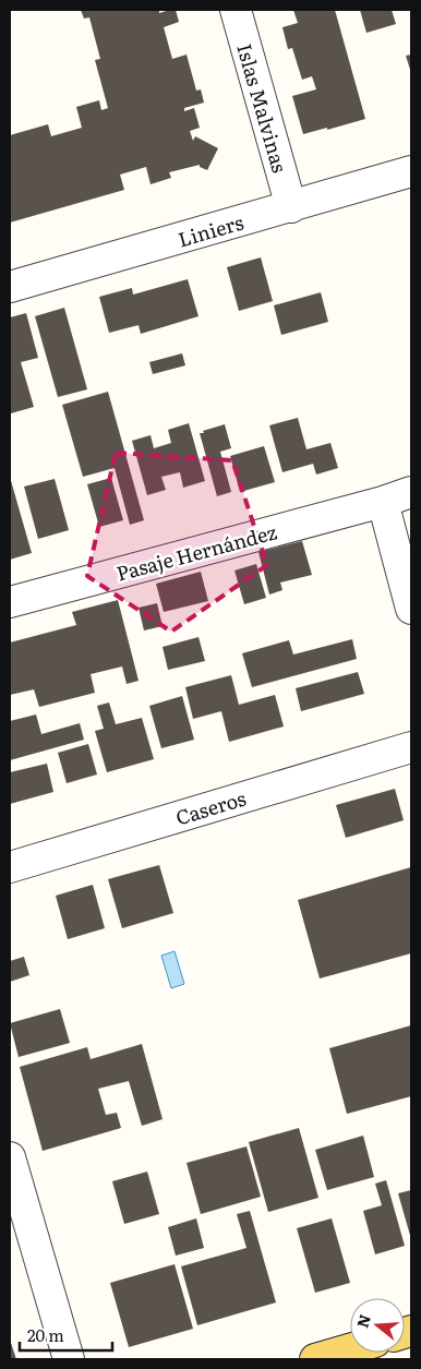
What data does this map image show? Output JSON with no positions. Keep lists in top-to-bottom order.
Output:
{
  "streets": {
    "street": [
      "Islas Malvinas",
      "Liniers",
      "Pasaje Hernández",
      "Caseros"
    ]
  },
  "crossings": [
    ["Islas Malvinas", "Liniers"]
  ],
  "scale_bar": "20 m",
  "north": "left"
}
